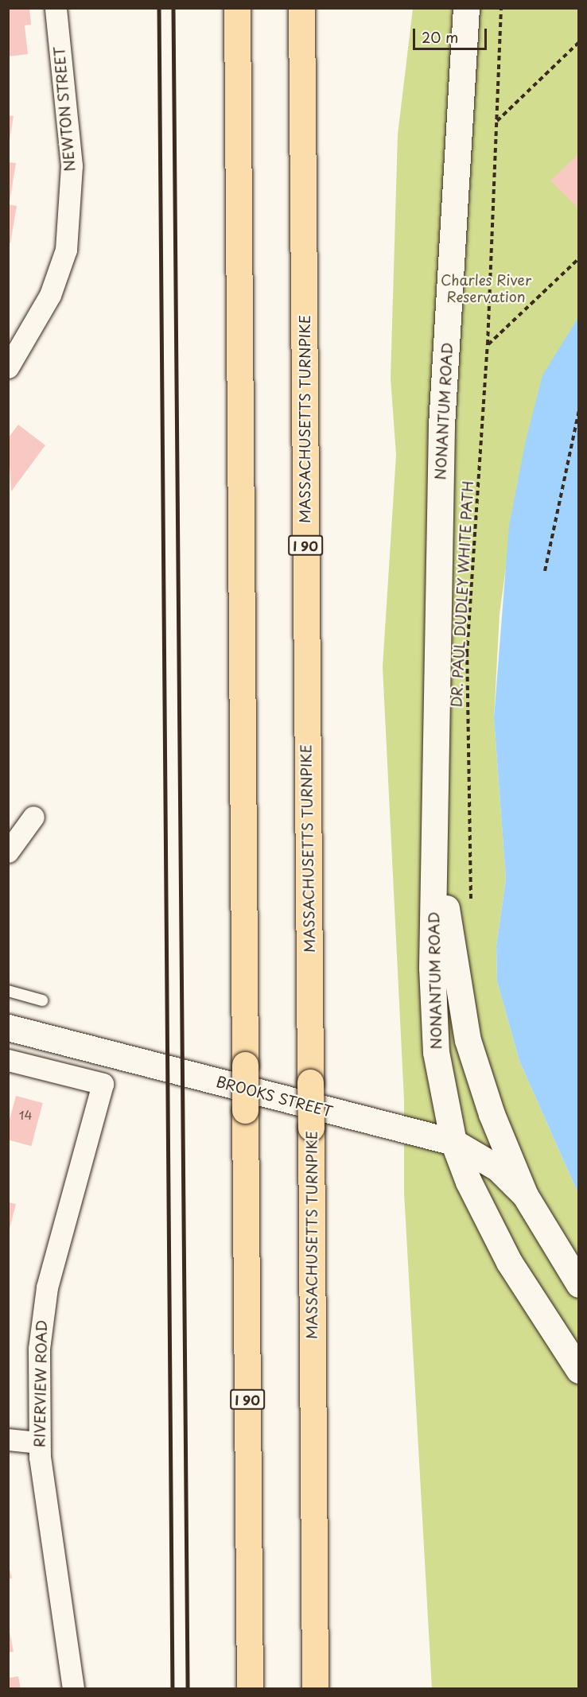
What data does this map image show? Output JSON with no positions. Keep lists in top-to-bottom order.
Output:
{
  "streets": {
    "highway": ["MASSACHUSETTS TURNPIKE", "I 90"],
    "main road": ["NONANTUM ROAD", "BROOKS STREET"],
    "street": ["NEWTON STREET", "RIVERVIEW ROAD"],
    "path": ["DR. PAUL DUDLEY WHITE PATH"]
  },
  "crossings": [
    ["NONANTUM ROAD", "BROOKS STREET"]
  ],
  "parks": ["Charles River Reservation"],
  "house_numbers": ["14"],
  "scale_bar": "20 m"
}
